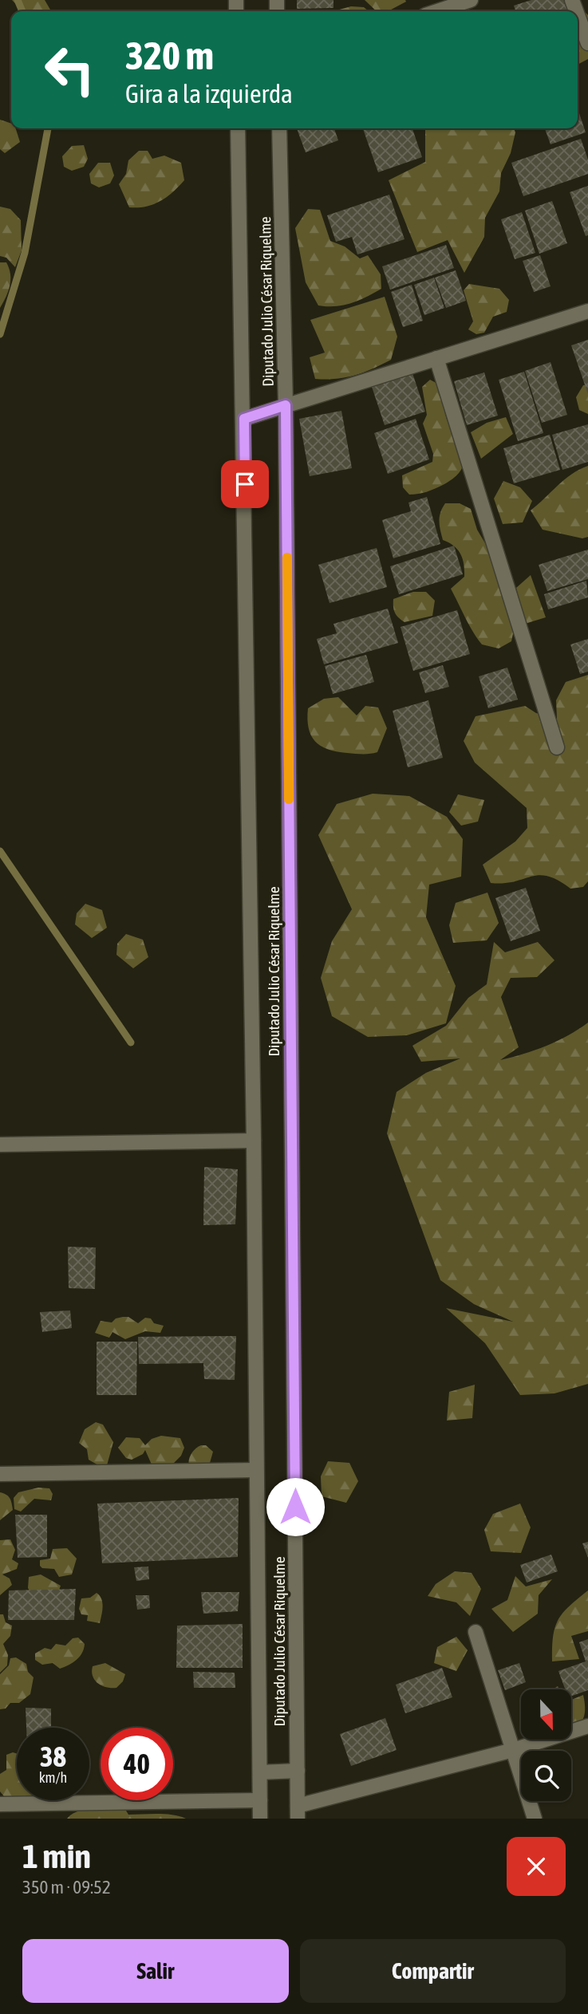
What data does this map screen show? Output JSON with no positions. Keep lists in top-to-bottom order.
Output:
{
  "streets": {
    "street": ["Diputado Julio César Riquelme"]
  },
  "north": "bottom",
  "page": {
    "turn": ["320 m", "Gira a la izquierda"],
    "speed": "38 km/h",
    "limit": "40",
    "heading": ["1 min", "350 m · 09:52"],
    "buttons": ["Salir", "Compartir"]
  }
}
